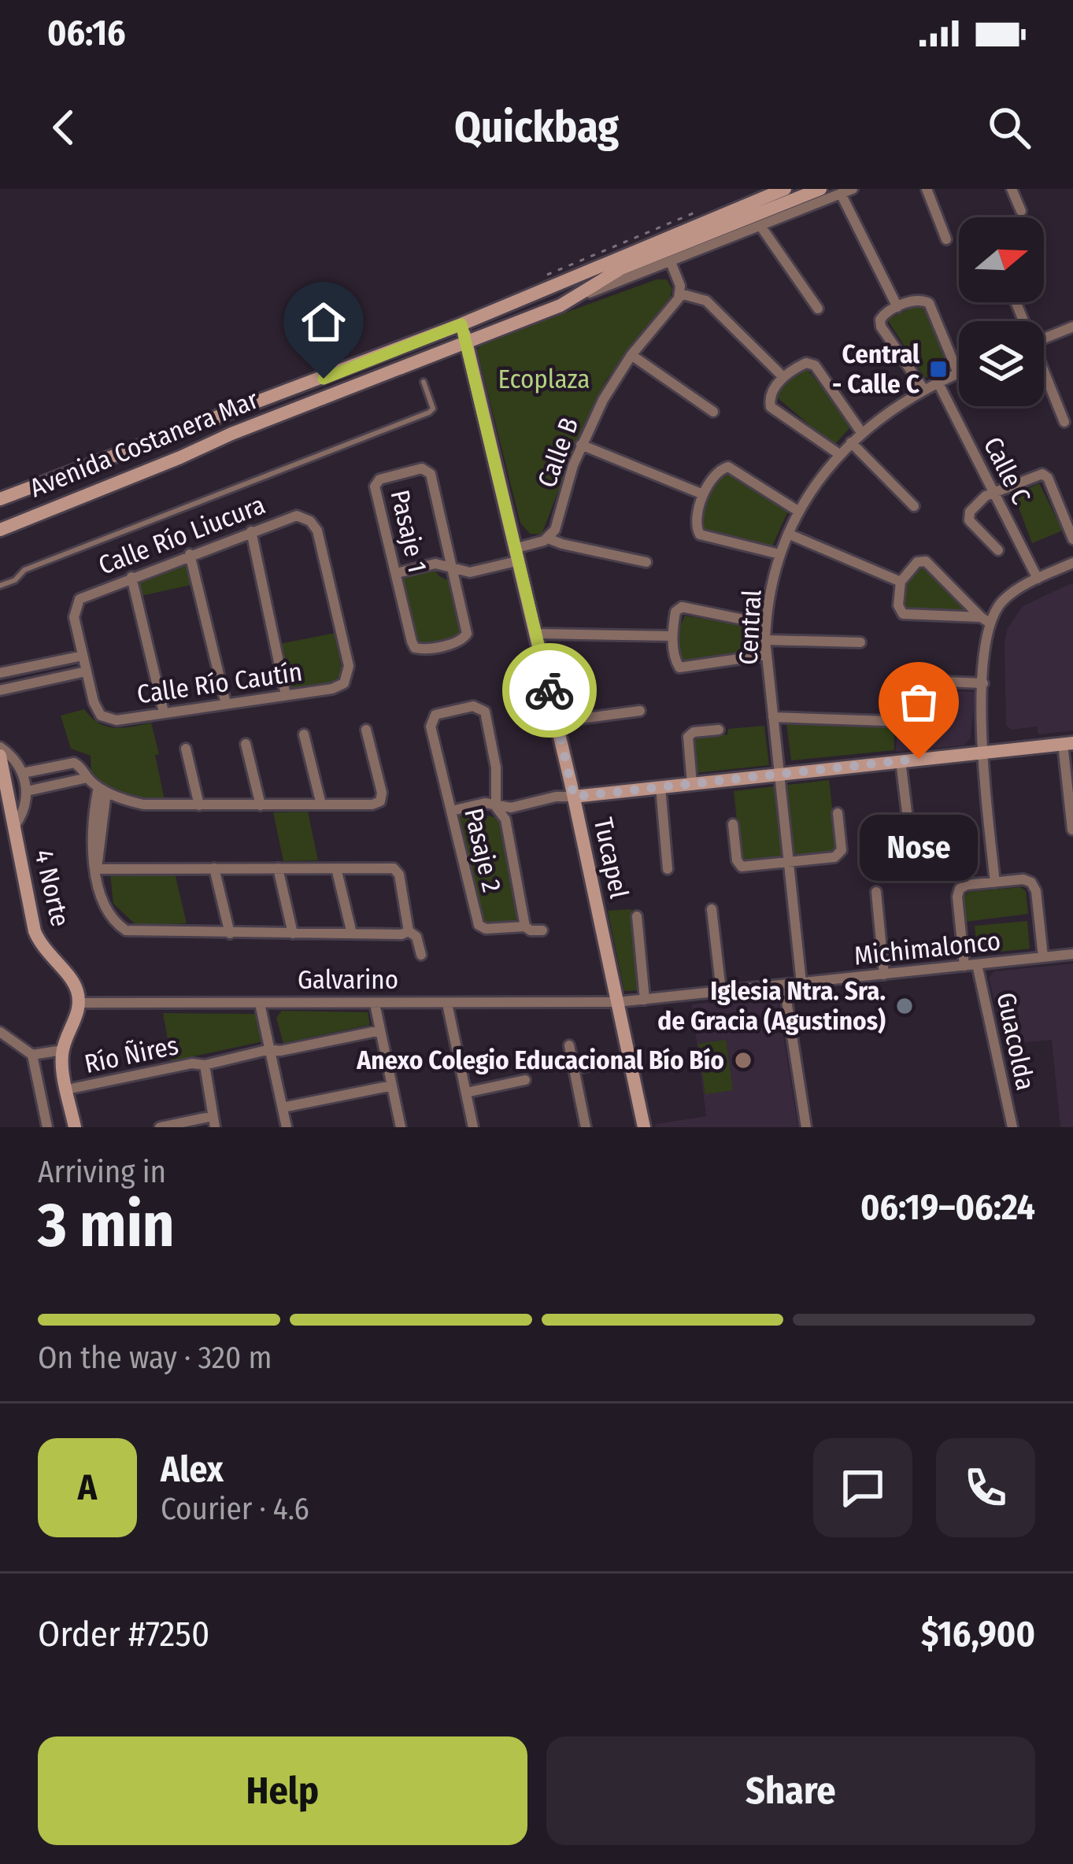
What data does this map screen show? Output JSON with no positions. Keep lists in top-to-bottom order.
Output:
{
  "streets": {
    "main road": ["Avenida Costanera Mar", "Tucapel", "4 Norte"],
    "street": [
      "Calle B",
      "Calle C",
      "Pasaje 1",
      "Calle Río Liucura",
      "Central",
      "Calle Río Cautín",
      "Pasaje 2",
      "Michimalonco",
      "Galvarino",
      "Guacolda",
      "Río Ñires"
    ]
  },
  "crossings": [
    ["Avenida Costanera Mar", "Tucapel"],
    ["Calle C", "Central"],
    ["Calle Río Liucura", "Calle Río Cautín"],
    ["Central", "Michimalonco"],
    ["Tucapel", "Michimalonco"],
    ["Tucapel", "Galvarino"],
    ["4 Norte", "Galvarino"],
    ["Michimalonco", "Galvarino"],
    ["Michimalonco", "Guacolda"]
  ],
  "parks": ["Ecoplaza"],
  "places": {
    "transit": ["Central - Calle C"],
    "other": ["Nose", "Iglesia Ntra. Sra. de Gracia (Agustinos)", "Anexo Colegio Educacional Bío Bío"]
  },
  "north": "right",
  "page": {
    "status": "06:16",
    "header": "Quickbag",
    "bubble": "Nose",
    "heading": ["3 min", "Arriving in", "06:19–06:24"],
    "panel": [
      "Alex",
      "Courier · 4.6",
      "Order #7250",
      "$16,900"
    ],
    "bar": "On the way · 320 m",
    "round": "A",
    "buttons": ["Help", "Share"]
  }
}
